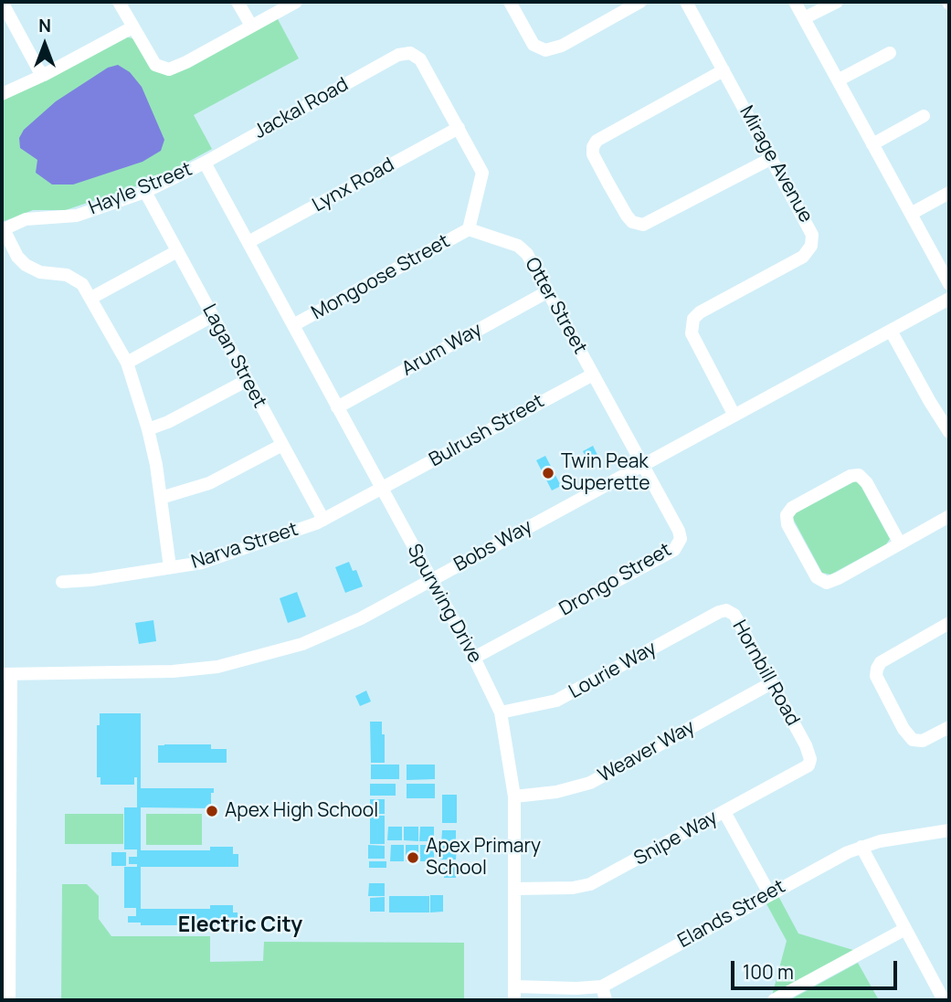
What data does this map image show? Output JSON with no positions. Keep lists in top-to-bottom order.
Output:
{
  "streets": {
    "street": [
      "Jackal Road",
      "Mirage Avenue",
      "Lynx Road",
      "Hayle Street",
      "Mongoose Street",
      "Otter Street",
      "Arum Way",
      "Lagan Street",
      "Bulrush Street",
      "Narva Street",
      "Bobs Way",
      "Drongo Street",
      "Spurwing Drive",
      "Lourie Way",
      "Hornbill Road",
      "Weaver Way",
      "Snipe Way",
      "Elands Street"
    ]
  },
  "crossings": [
    ["Jackal Road", "Lynx Road"],
    ["Jackal Road", "Hayle Street"],
    ["Jackal Road", "Spurwing Drive"],
    ["Mirage Avenue", "Bobs Way"],
    ["Lynx Road", "Spurwing Drive"],
    ["Hayle Street", "Lagan Street"],
    ["Hayle Street", "Spurwing Drive"],
    ["Mongoose Street", "Otter Street"],
    ["Mongoose Street", "Spurwing Drive"],
    ["Otter Street", "Arum Way"],
    ["Otter Street", "Bulrush Street"],
    ["Otter Street", "Bobs Way"],
    ["Otter Street", "Drongo Street"],
    ["Arum Way", "Spurwing Drive"],
    ["Lagan Street", "Narva Street"],
    ["Bulrush Street", "Narva Street"],
    ["Bulrush Street", "Spurwing Drive"],
    ["Narva Street", "Spurwing Drive"],
    ["Bobs Way", "Drongo Street"],
    ["Bobs Way", "Spurwing Drive"],
    ["Drongo Street", "Spurwing Drive"],
    ["Spurwing Drive", "Lourie Way"],
    ["Spurwing Drive", "Weaver Way"],
    ["Spurwing Drive", "Snipe Way"],
    ["Spurwing Drive", "Elands Street"],
    ["Lourie Way", "Hornbill Road"],
    ["Hornbill Road", "Weaver Way"],
    ["Hornbill Road", "Snipe Way"]
  ],
  "districts": ["Electric City"],
  "places": ["Twin Peak Superette", "Apex High School", "Apex Primary School"],
  "scale_bar": "100 m",
  "north": "top"
}
